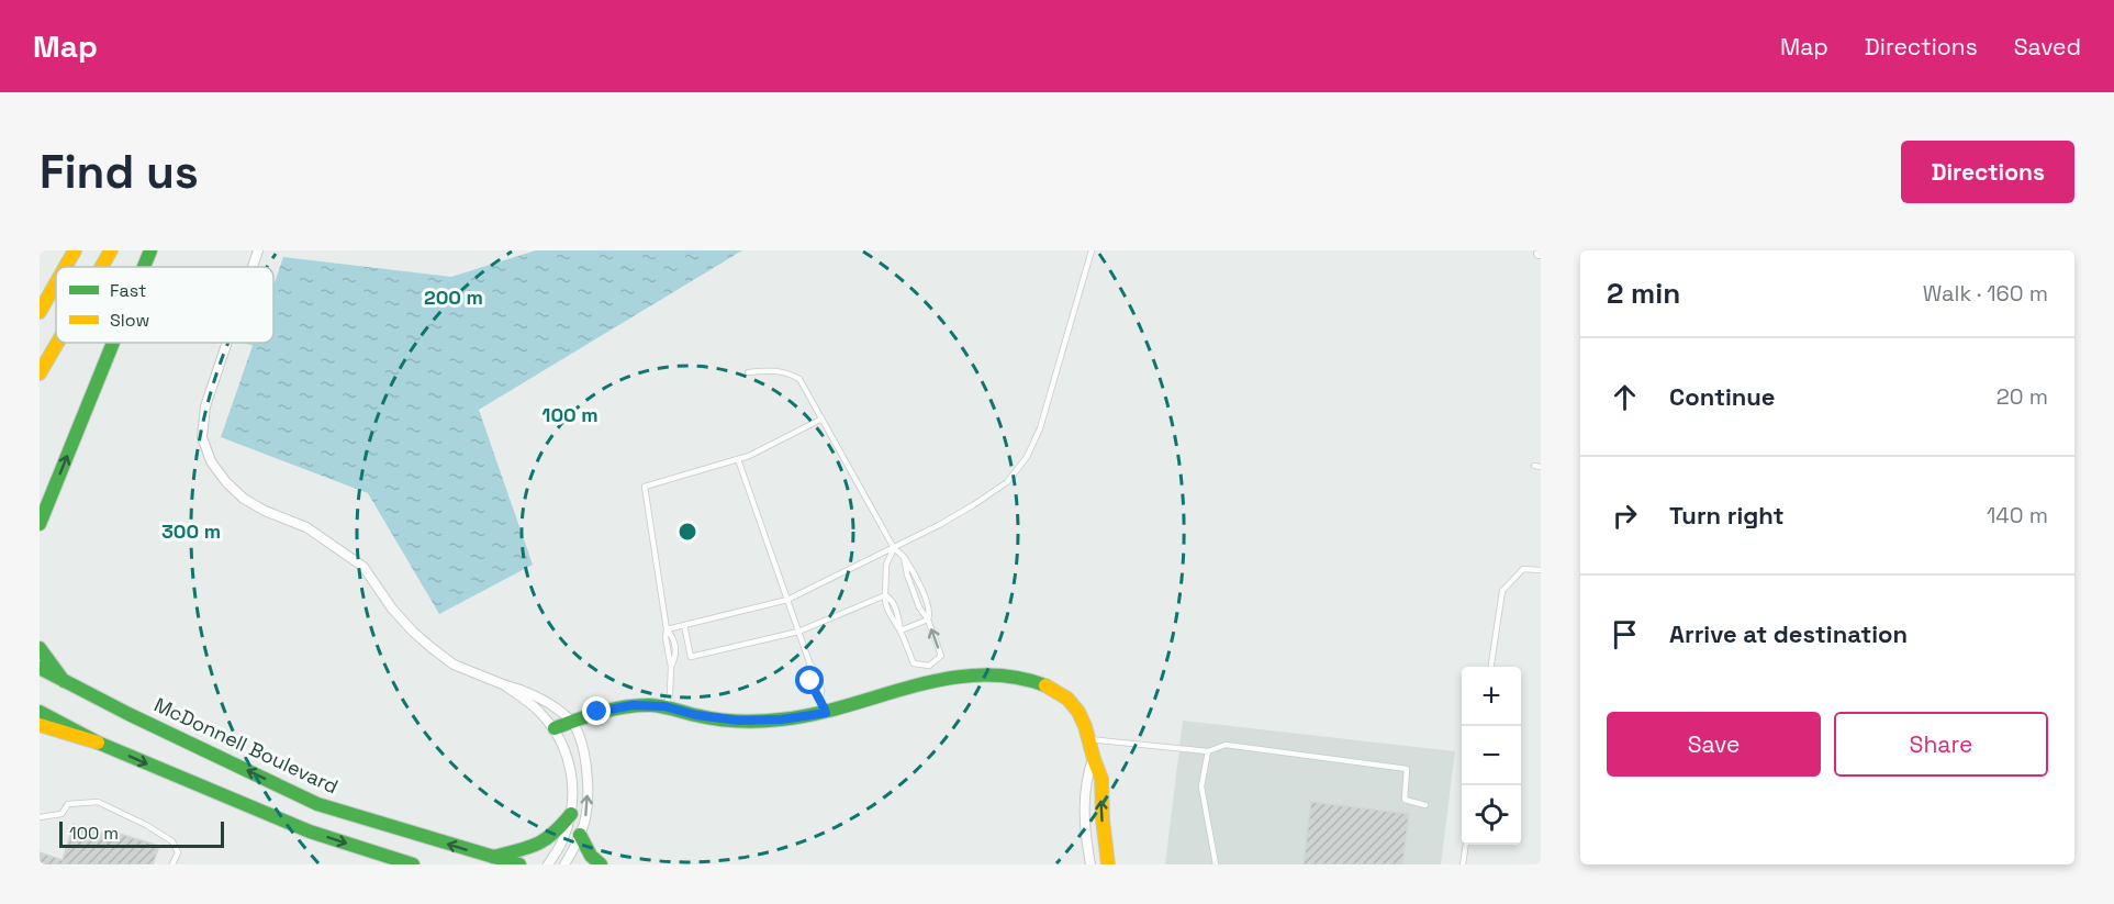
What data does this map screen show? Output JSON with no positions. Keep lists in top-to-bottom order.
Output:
{
  "streets": {
    "main road": ["McDonnell Boulevard"]
  },
  "legend": ["Fast", "Slow"],
  "scale_bar": "100 m",
  "page": {
    "header": "Map",
    "nav": ["Map", "Directions", "Saved"],
    "buttons": [
      "Directions",
      ["Save", "Share"]
    ],
    "title": "Find us",
    "heading": ["2 min", "Walk · 160 m"],
    "list": [
      ["Continue", "20 m"],
      ["Turn right", "140 m"],
      "Arrive at destination"
    ],
    "map_buttons": ["+", "−"],
    "scale": "100 m"
  },
  "rings": ["200 m", "100 m", "300 m"]
}
